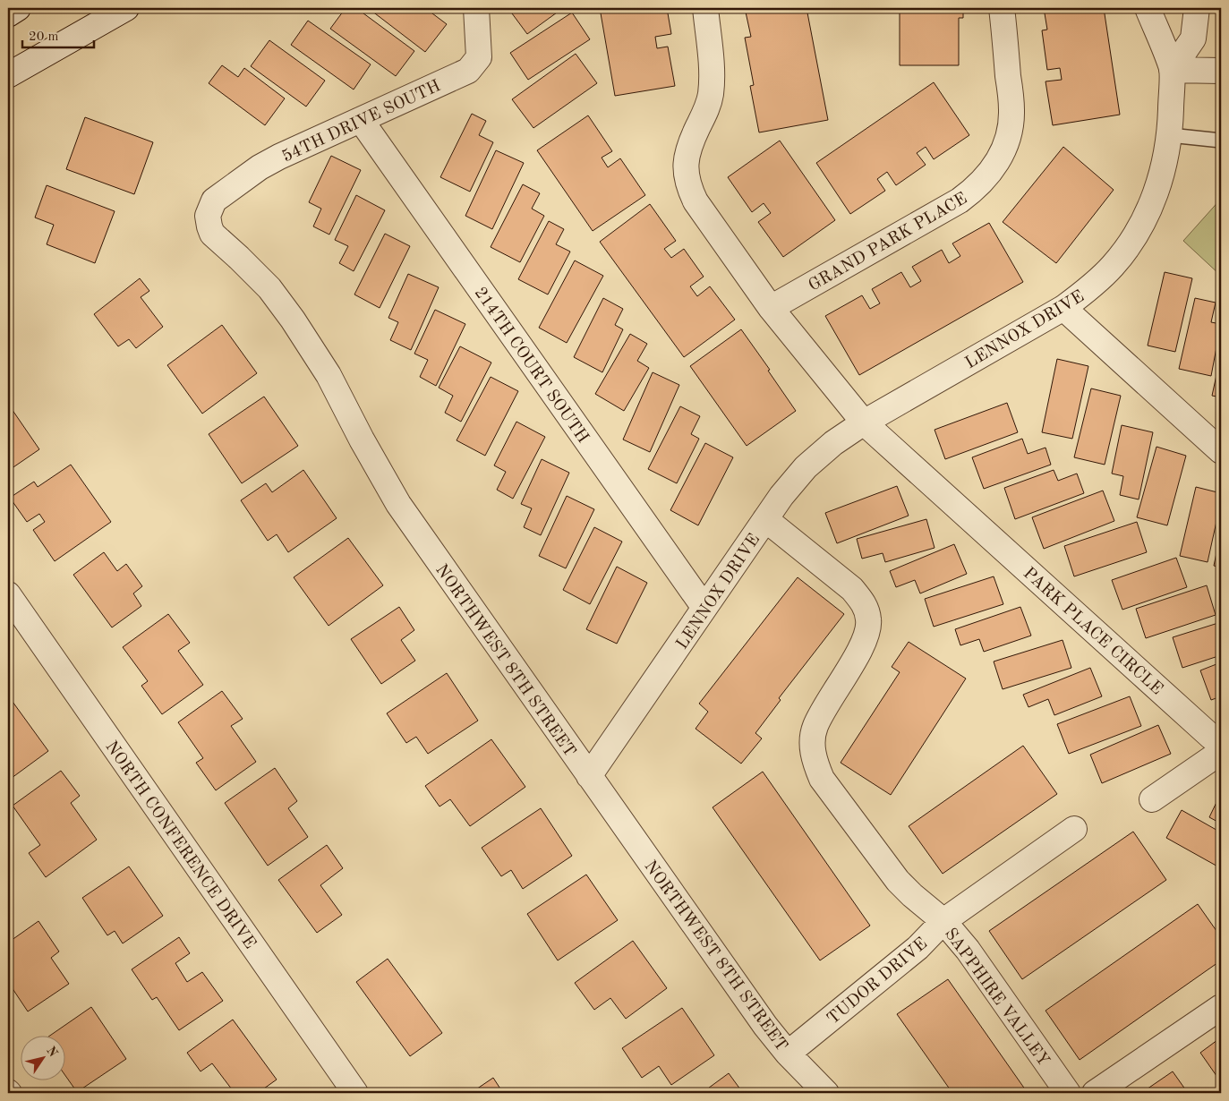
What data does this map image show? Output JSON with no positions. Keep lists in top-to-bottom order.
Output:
{
  "streets": {
    "street": [
      "54TH DRIVE SOUTH",
      "GRAND PARK PLACE",
      "LENNOX DRIVE",
      "214TH COURT SOUTH",
      "PARK PLACE CIRCLE",
      "NORTHWEST 8TH STREET",
      "NORTH CONFERENCE DRIVE",
      "TUDOR DRIVE",
      "SAPPHIRE VALLEY"
    ]
  },
  "crossings": [
    ["54TH DRIVE SOUTH", "214TH COURT SOUTH"],
    ["54TH DRIVE SOUTH", "NORTHWEST 8TH STREET"],
    ["LENNOX DRIVE", "214TH COURT SOUTH"],
    ["LENNOX DRIVE", "PARK PLACE CIRCLE"],
    ["LENNOX DRIVE", "NORTHWEST 8TH STREET"],
    ["LENNOX DRIVE", "SAPPHIRE VALLEY"],
    ["NORTHWEST 8TH STREET", "TUDOR DRIVE"],
    ["TUDOR DRIVE", "SAPPHIRE VALLEY"]
  ],
  "scale_bar": "20 m",
  "north": "top right"
}
